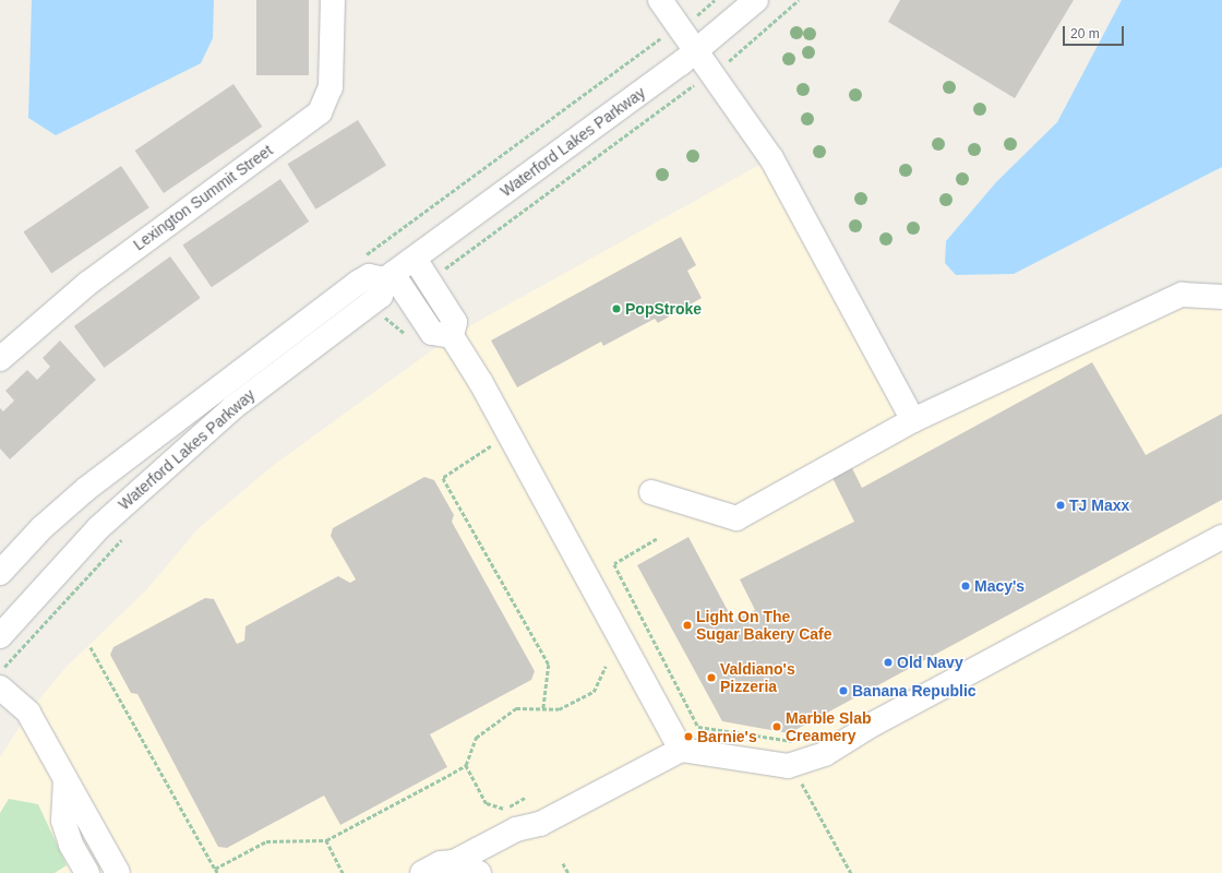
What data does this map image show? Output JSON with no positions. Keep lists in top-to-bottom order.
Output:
{
  "streets": {
    "street": ["Waterford Lakes Parkway", "Lexington Summit Street"]
  },
  "places": [
    "PopStroke",
    "TJ Maxx",
    "Macy's",
    "Light On The Sugar Bakery Cafe",
    "Old Navy",
    "Valdiano's Pizzeria",
    "Banana Republic",
    "Marble Slab Creamery",
    "Barnie's"
  ],
  "scale_bar": "20 m"
}
